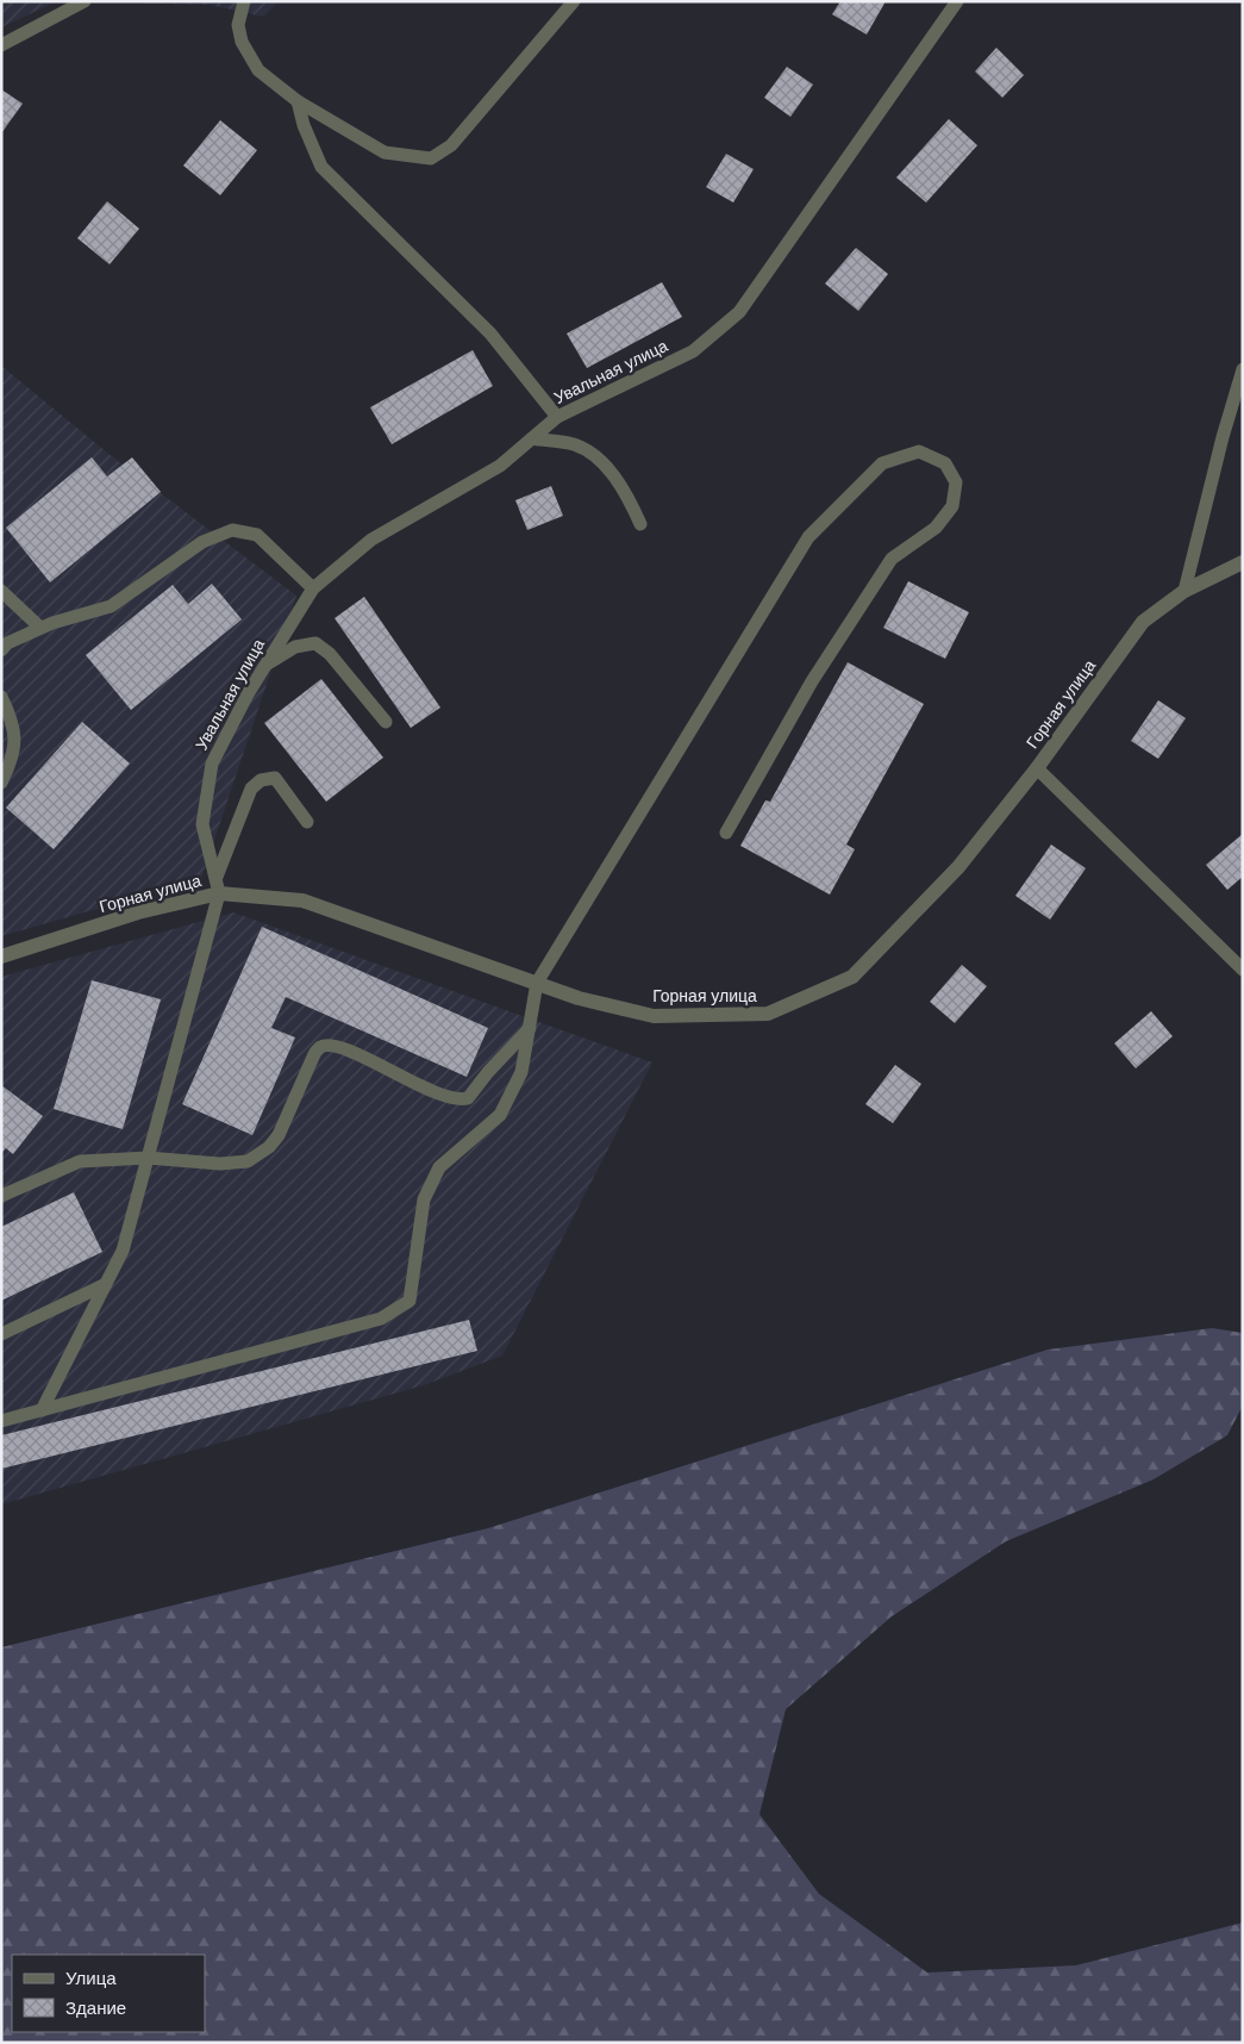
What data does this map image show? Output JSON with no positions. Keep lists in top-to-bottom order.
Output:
{
  "streets": {
    "street": ["Горная улица"],
    "lane": ["Увальная улица"]
  },
  "crossings": [
    ["Увальная улица", "Горная улица"]
  ],
  "legend": ["Улица", "Здание"]
}
